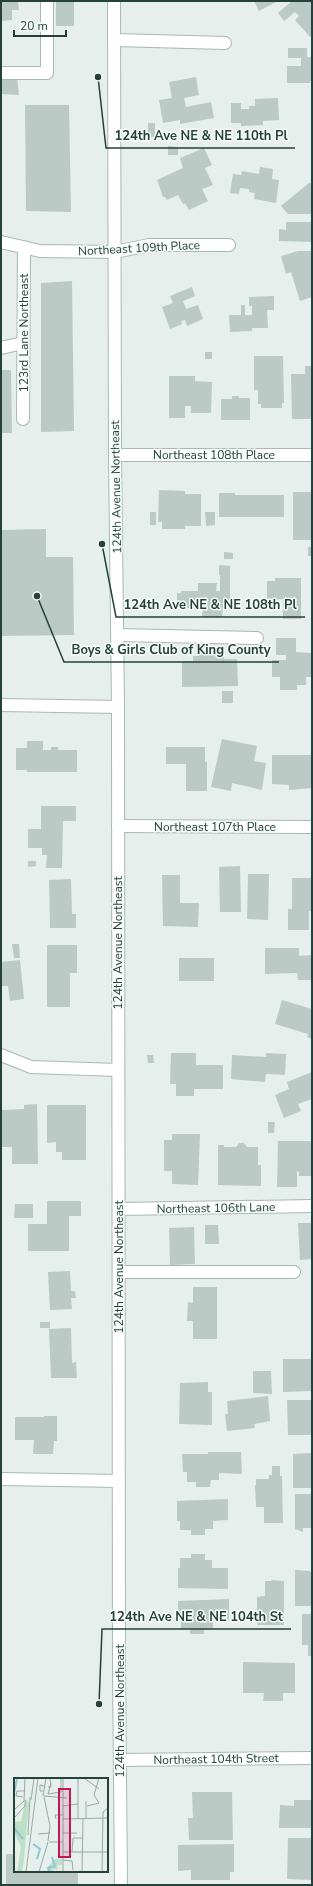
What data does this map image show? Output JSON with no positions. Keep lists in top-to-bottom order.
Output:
{
  "streets": {
    "street": [
      "Northeast 109th Place",
      "123rd Lane Northeast",
      "Northeast 108th Place",
      "124th Avenue Northeast",
      "Northeast 107th Place",
      "Northeast 106th Lane",
      "Northeast 104th Street"
    ]
  },
  "crossings": [
    ["Northeast 109th Place", "123rd Lane Northeast"],
    ["Northeast 109th Place", "124th Avenue Northeast"],
    ["Northeast 108th Place", "124th Avenue Northeast"],
    ["124th Avenue Northeast", "Northeast 107th Place"],
    ["124th Avenue Northeast", "Northeast 106th Lane"],
    ["124th Avenue Northeast", "Northeast 104th Street"]
  ],
  "places": [
    "124th Ave NE & NE 110th Pl",
    "124th Ave NE & NE 108th Pl",
    "Boys & Girls Club of King County",
    "124th Ave NE & NE 104th St"
  ],
  "scale_bar": "20 m"
}
